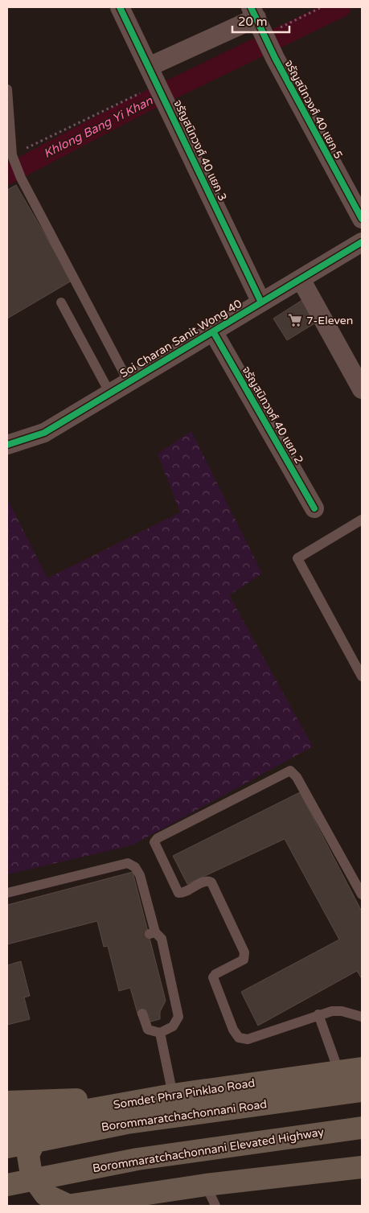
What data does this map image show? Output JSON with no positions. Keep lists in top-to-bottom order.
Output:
{
  "streets": {
    "main road": ["Somdet Phra Pinklao Road", "Borommaratchachonnani Road", "Borommaratchachonnani Elevated Highway"],
    "street": [
      "จรัญสนิทวงศ์ 40 แยก 5",
      "จรัญสนิทวงศ์ 40 แยก 3",
      "Soi Charan Sanit Wong 40",
      "จรัญสนิทวงศ์ 40 แยก 2"
    ]
  },
  "crossings": [
    ["จรัญสนิทวงศ์ 40 แยก 3", "Soi Charan Sanit Wong 40"],
    ["Soi Charan Sanit Wong 40", "จรัญสนิทวงศ์ 40 แยก 2"]
  ],
  "water": ["Khlong Bang Yi Khan"],
  "places": {
    "supermarket": ["7-Eleven"]
  },
  "scale_bar": "20 m"
}
